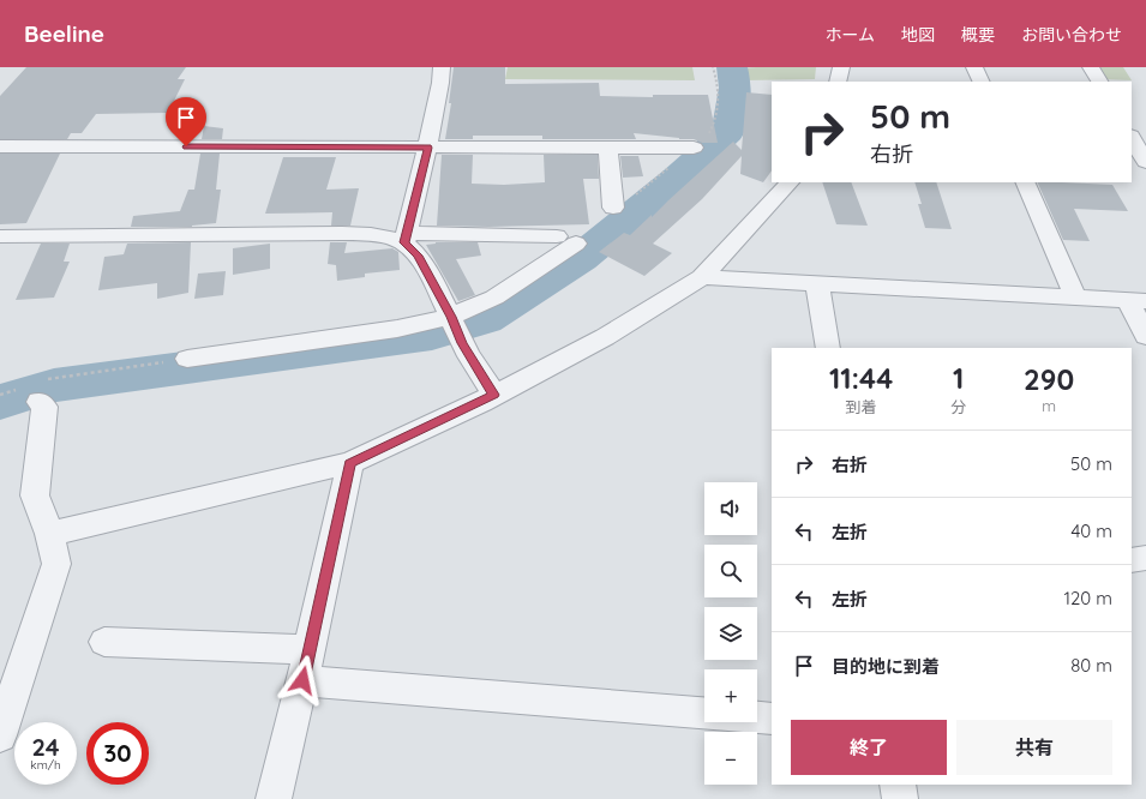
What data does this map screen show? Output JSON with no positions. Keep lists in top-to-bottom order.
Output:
{
  "page": {
    "header": "Beeline",
    "nav": [
      "ホーム",
      "地図",
      "概要",
      "お問い合わせ"
    ],
    "turn": ["50 m", "右折"],
    "eta": [
      "11:44",
      "到着",
      "1",
      "分",
      "290",
      "m"
    ],
    "list": [
      {
        "name": "右折",
        "value": "50 m"
      },
      {
        "name": "左折",
        "value": "40 m"
      },
      {
        "name": "左折",
        "value": "120 m"
      },
      {
        "name": "目的地に到着",
        "value": "80 m"
      }
    ],
    "map_buttons": ["+", "−"],
    "buttons": ["終了", "共有"],
    "speed": "24 km/h",
    "limit": "30"
  }
}
